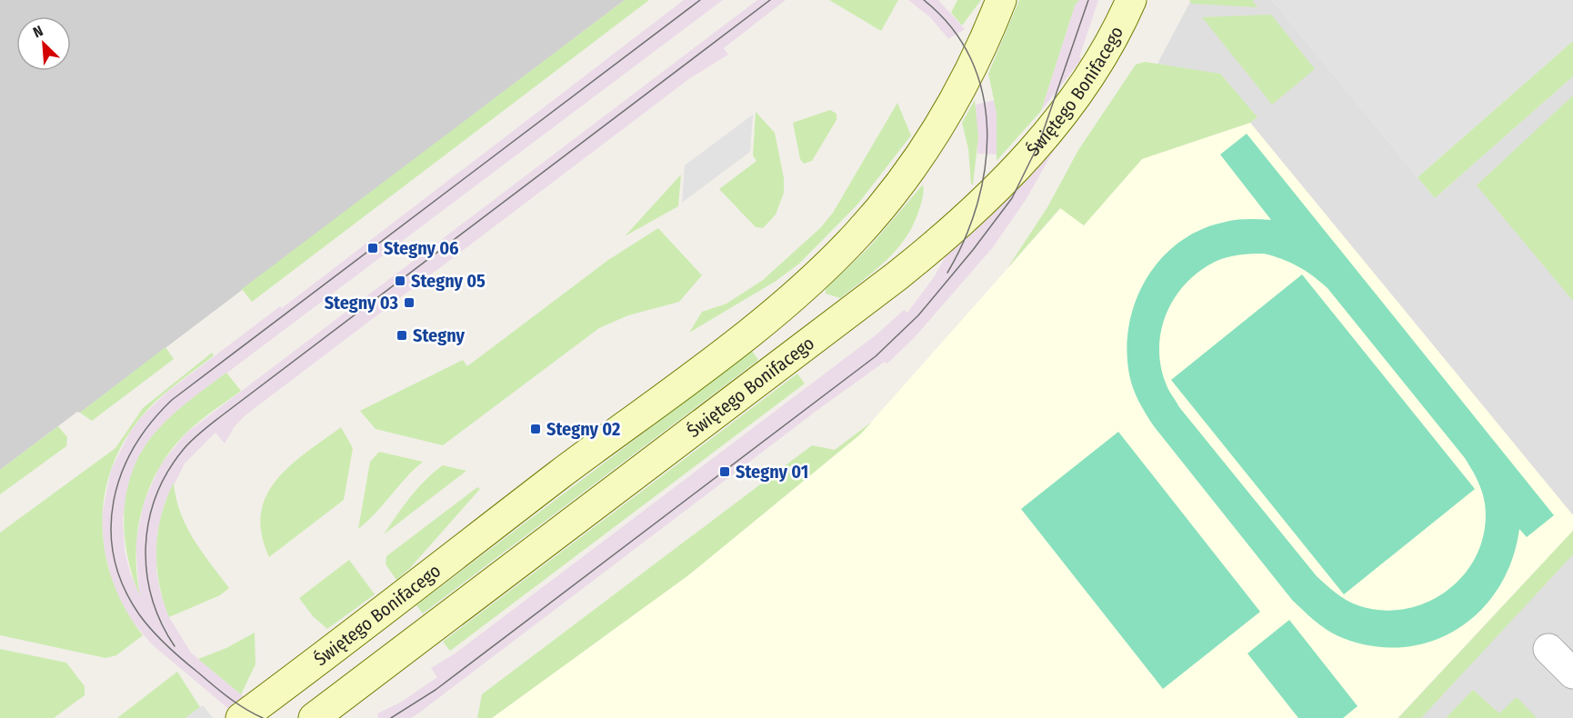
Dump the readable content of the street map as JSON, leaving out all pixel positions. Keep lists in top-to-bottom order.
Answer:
{
  "streets": {
    "street": ["Świętego Bonifacego"]
  },
  "places": {
    "transit": [
      "Stegny 06",
      "Stegny 05",
      "Stegny 03",
      "Stegny",
      "Stegny 02",
      "Stegny 01"
    ]
  },
  "north": "top left"
}
